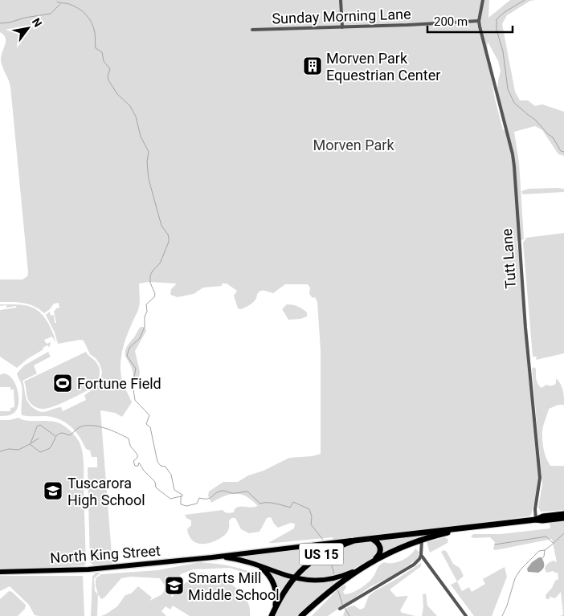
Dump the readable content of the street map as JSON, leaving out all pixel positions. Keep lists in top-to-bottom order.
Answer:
{
  "streets": {
    "highway": ["US 15"],
    "main road": ["North King Street"],
    "street": ["Sunday Morning Lane", "Tutt Lane"]
  },
  "crossings": [
    ["Sunday Morning Lane", "Tutt Lane"],
    ["Tutt Lane", "US 15"],
    ["North King Street", "US 15"]
  ],
  "parks": ["Morven Park"],
  "places": {
    "building": ["Morven Park Equestrian Center"],
    "sports": ["Fortune Field"],
    "school or university": ["Tuscarora High School", "Smarts Mill Middle School"]
  },
  "scale_bar": "200 m",
  "north": "top right"
}
